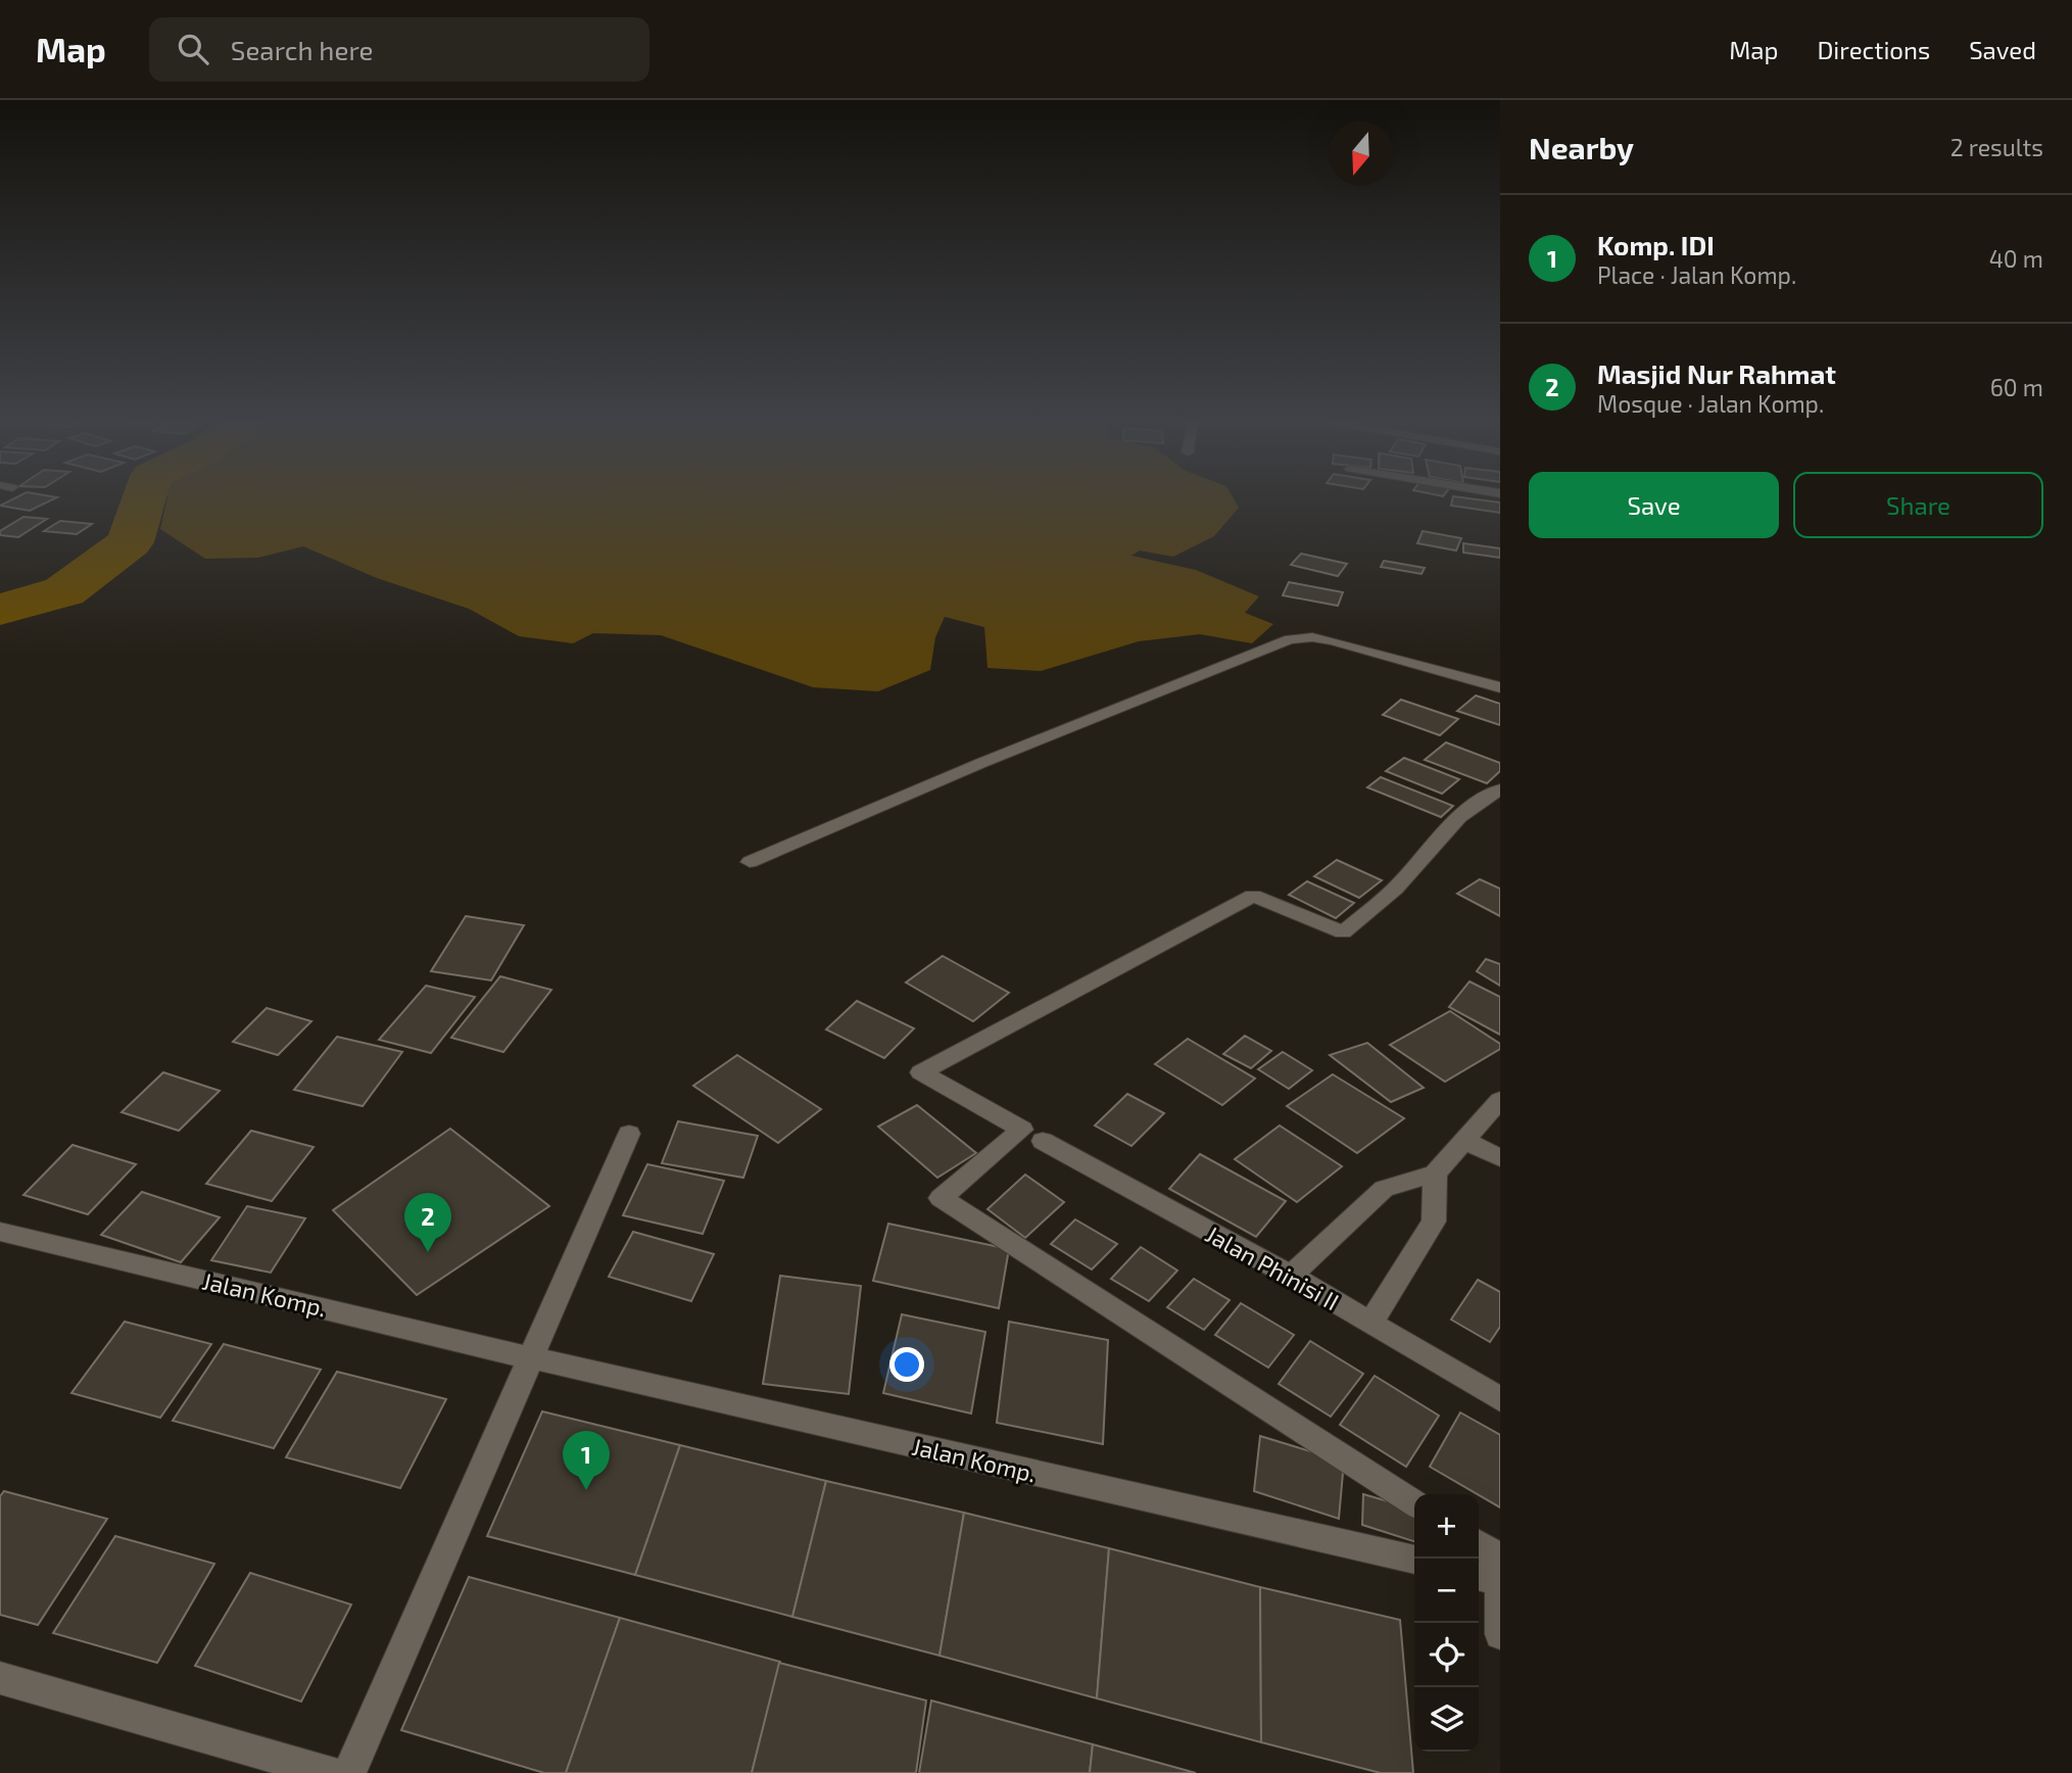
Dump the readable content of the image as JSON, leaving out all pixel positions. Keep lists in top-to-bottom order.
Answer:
{
  "streets": {
    "street": ["Jalan Phinisi II", "Jalan Komp."]
  },
  "north": "bottom",
  "page": {
    "header": "Map",
    "search": "Search here",
    "nav": ["Map", "Directions", "Saved"],
    "heading": ["Nearby", "2 results"],
    "list": [
      {
        "mark": "1",
        "name": "Komp. IDI",
        "note": "Place · Jalan Komp.",
        "value": "40 m"
      },
      {
        "mark": "2",
        "name": "Masjid Nur Rahmat",
        "note": "Mosque · Jalan Komp.",
        "value": "60 m"
      }
    ],
    "buttons": ["Save", "Share"],
    "pins": ["2", "1"],
    "map_buttons": ["+", "−"]
  }
}
